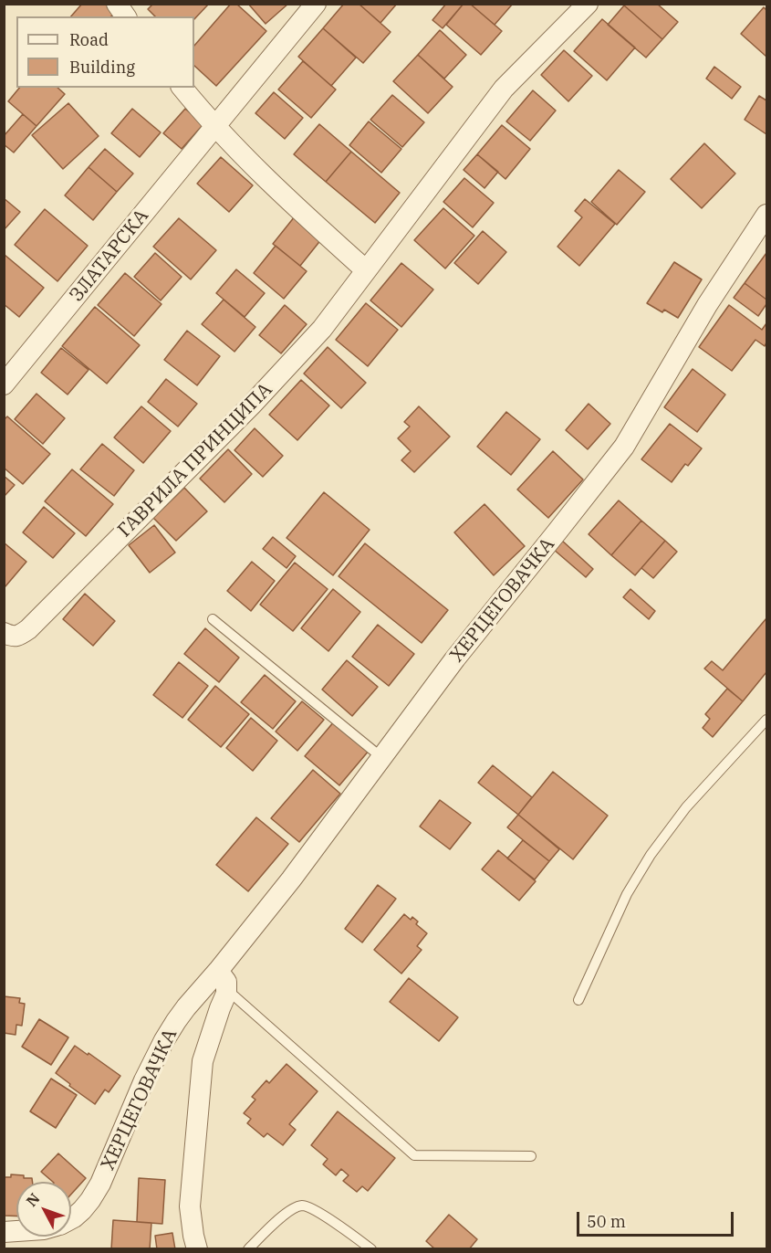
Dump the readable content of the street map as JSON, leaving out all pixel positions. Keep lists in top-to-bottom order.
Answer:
{
  "streets": {
    "street": ["ЗЛАТАРСКА", "ГАВРИЛА ПРИНЦИПА", "ХЕРЦЕГОВАЧКА"]
  },
  "legend": ["Road", "Building"],
  "scale_bar": "50 m",
  "north": "top left"
}
